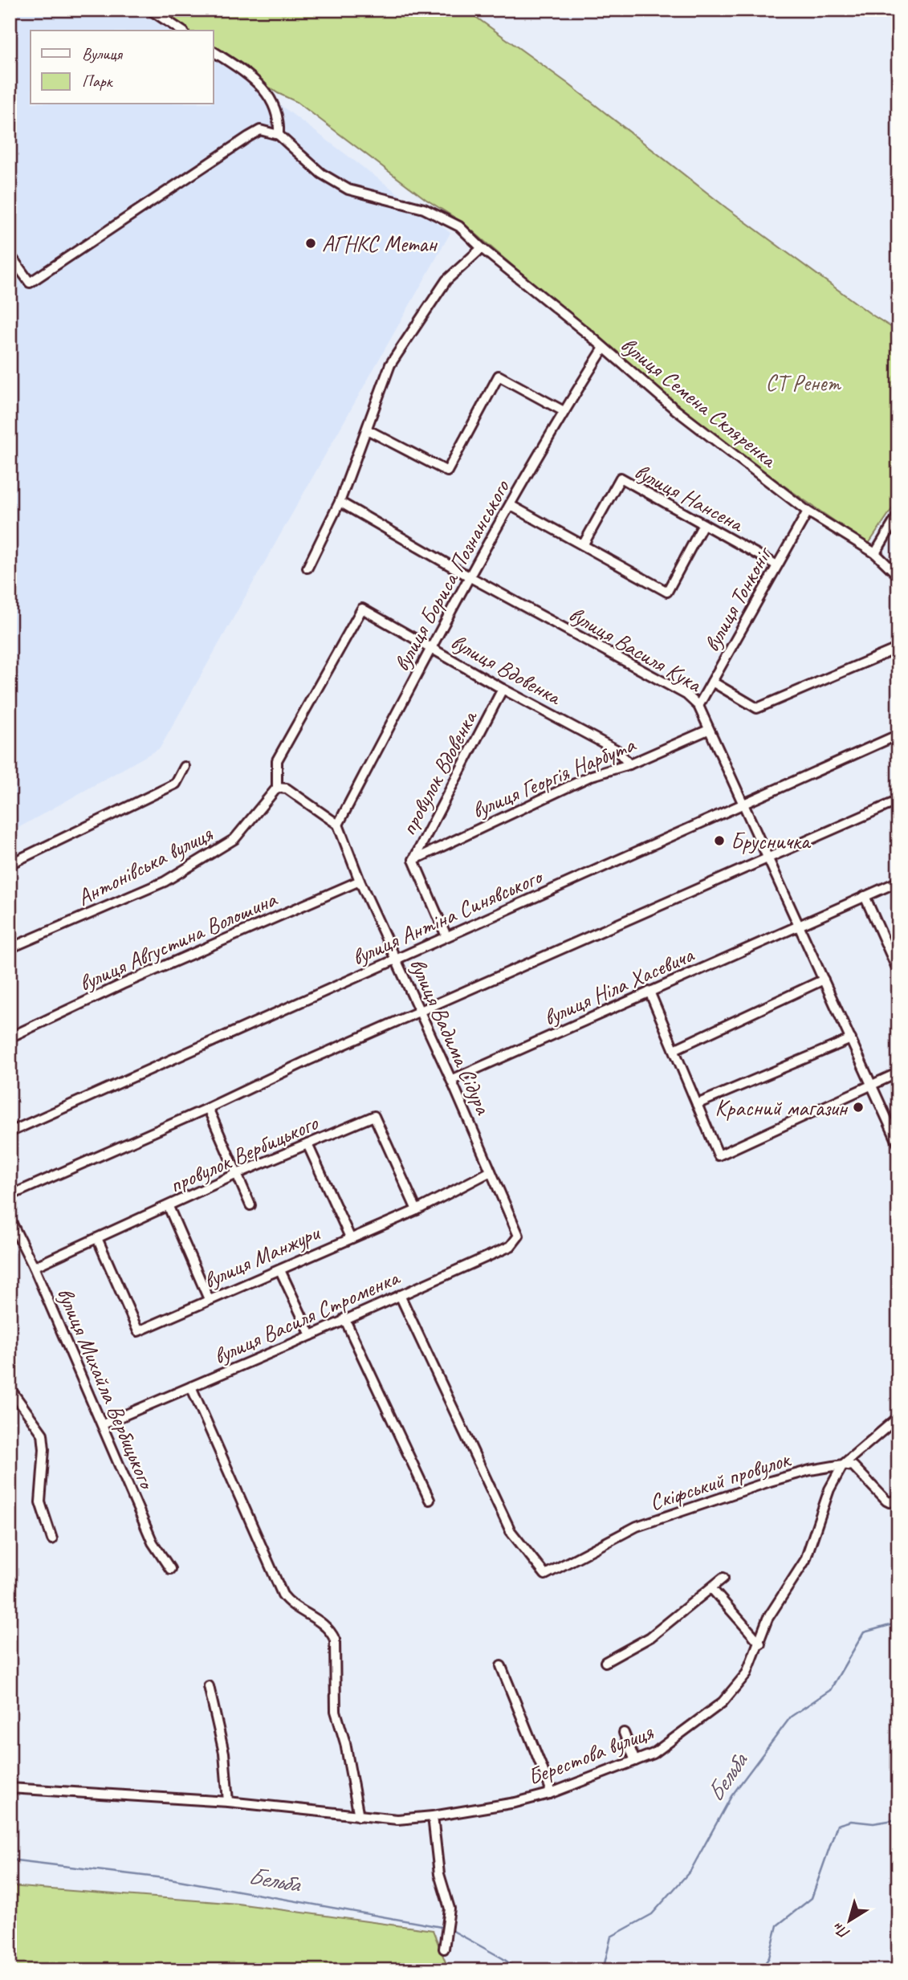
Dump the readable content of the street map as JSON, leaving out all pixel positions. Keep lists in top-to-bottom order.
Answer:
{
  "streets": {
    "street": [
      "вулиця Семена Скляренка",
      "вулиця Нансена",
      "вулиця Бориса Познанського",
      "вулиця Тонконіг",
      "вулиця Василя Кука",
      "вулиця Вдовенка",
      "провулок Вдовенка",
      "вулиця Георгія Нарбута",
      "Антонівська вулиця",
      "вулиця Антіна Синявського",
      "вулиця Августина Волошина",
      "вулиця Ніла Хасевича",
      "вулиця Вадима Сідура",
      "провулок Вербицького",
      "вулиця Манжури",
      "вулиця Василя Строменка",
      "вулиця Михайла Вербицького",
      "Скіфський провулок",
      "Берестова вулиця"
    ]
  },
  "crossings": [
    ["вулиця Семена Скляренка", "вулиця Бориса Познанського"],
    ["вулиця Семена Скляренка", "вулиця Тонконіг"],
    ["вулиця Нансена", "вулиця Тонконіг"],
    ["вулиця Бориса Познанського", "вулиця Василя Кука"],
    ["вулиця Бориса Познанського", "вулиця Вдовенка"],
    ["вулиця Бориса Познанського", "вулиця Вадима Сідура"],
    ["вулиця Тонконіг", "вулиця Василя Кука"],
    ["вулиця Василя Кука", "вулиця Георгія Нарбута"],
    ["вулиця Василя Кука", "вулиця Антіна Синявського"],
    ["вулиця Василя Кука", "вулиця Ніла Хасевича"],
    ["вулиця Вдовенка", "провулок Вдовенка"],
    ["вулиця Вдовенка", "вулиця Георгія Нарбута"],
    ["вулиця Вдовенка", "Антонівська вулиця"],
    ["провулок Вдовенка", "вулиця Георгія Нарбута"],
    ["провулок Вдовенка", "вулиця Антіна Синявського"],
    ["вулиця Антіна Синявського", "вулиця Вадима Сідура"],
    ["вулиця Августина Волошина", "вулиця Вадима Сідура"],
    ["вулиця Ніла Хасевича", "вулиця Вадима Сідура"],
    ["вулиця Вадима Сідура", "вулиця Манжури"],
    ["вулиця Вадима Сідура", "вулиця Василя Строменка"],
    ["провулок Вербицького", "вулиця Манжури"],
    ["провулок Вербицького", "вулиця Михайла Вербицького"],
    ["вулиця Василя Строменка", "вулиця Михайла Вербицького"],
    ["вулиця Василя Строменка", "Скіфський провулок"],
    ["Скіфський провулок", "Берестова вулиця"]
  ],
  "water": ["Бельба"],
  "parks": ["СТ Ренет"],
  "places": ["АГНКС Метан", "Брусничка", "Красний магазин"],
  "legend": ["Вулиця", "Парк"],
  "north": "bottom left"
}
